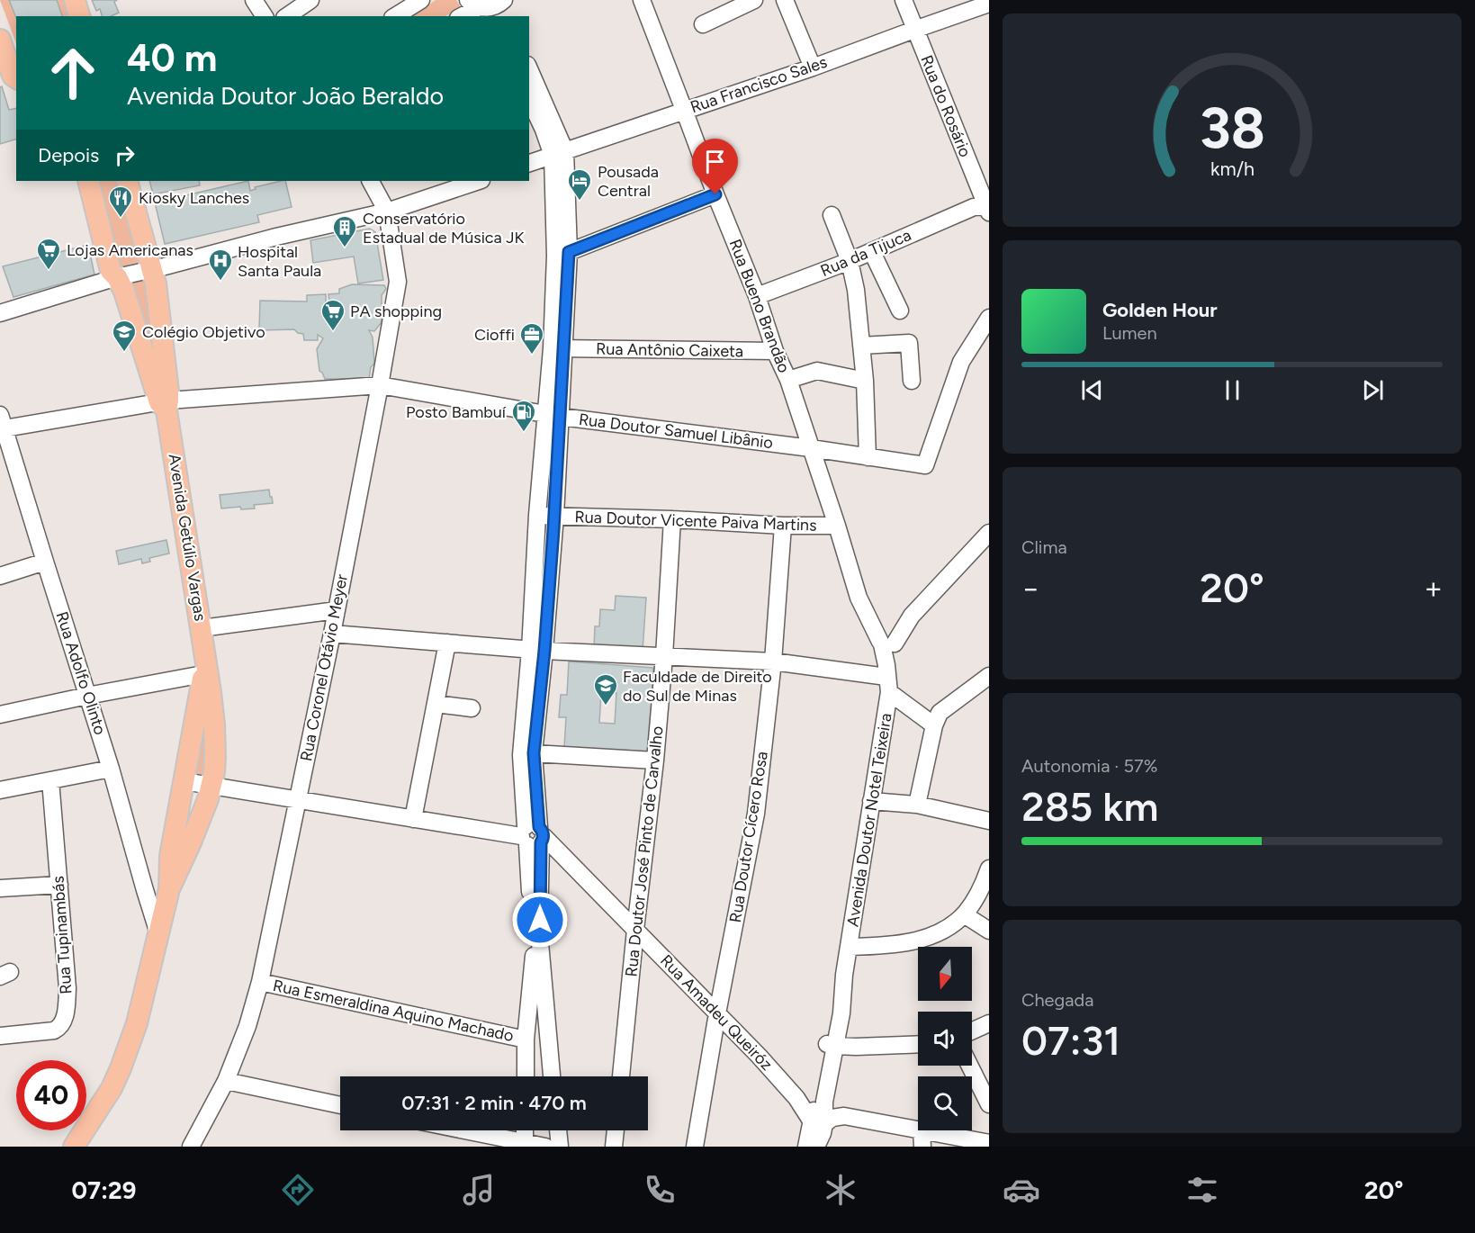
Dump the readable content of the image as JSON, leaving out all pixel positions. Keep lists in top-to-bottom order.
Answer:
{
  "streets": {
    "main road": ["Avenida Getúlio Vargas"],
    "street": [
      "Rua Francisco Sales",
      "Rua do Rosário",
      "Rua da Tijuca",
      "Rua Bueno Brandão",
      "Rua Antônio Caixeta",
      "Rua Doutor Samuel Libânio",
      "Rua Doutor Vicente Paiva Martins",
      "Rua Coronel Otávio Meyer",
      "Rua Adolfo Olinto",
      "Avenida Doutor Notel Teixeira",
      "Rua Doutor Cícero Rosa",
      "Rua Doutor José Pinto de Carvalho",
      "Rua Tupinambás",
      "Rua Esmeraldina Aquino Machado",
      "Rua Amadeu Queiróz"
    ]
  },
  "crossings": [
    ["Rua Francisco Sales", "Rua do Rosário"],
    ["Rua Francisco Sales", "Rua Bueno Brandão"],
    ["Rua do Rosário", "Rua da Tijuca"],
    ["Rua da Tijuca", "Rua Bueno Brandão"],
    ["Rua Bueno Brandão", "Rua Antônio Caixeta"],
    ["Rua Bueno Brandão", "Rua Doutor Samuel Libânio"],
    ["Rua Bueno Brandão", "Rua Doutor Vicente Paiva Martins"],
    ["Rua Bueno Brandão", "Avenida Doutor Notel Teixeira"],
    ["Rua Doutor Samuel Libânio", "Avenida Getúlio Vargas"],
    ["Rua Doutor Samuel Libânio", "Rua Coronel Otávio Meyer"],
    ["Rua Doutor Samuel Libânio", "Rua Adolfo Olinto"],
    ["Rua Doutor Vicente Paiva Martins", "Rua Doutor Cícero Rosa"],
    ["Rua Doutor Vicente Paiva Martins", "Rua Doutor José Pinto de Carvalho"],
    ["Rua Coronel Otávio Meyer", "Rua Esmeraldina Aquino Machado"],
    ["Avenida Doutor Notel Teixeira", "Rua Amadeu Queiróz"],
    ["Rua Doutor Cícero Rosa", "Rua Amadeu Queiróz"],
    ["Rua Doutor José Pinto de Carvalho", "Rua Amadeu Queiróz"]
  ],
  "places": {
    "hotel": ["Pousada Central"],
    "restaurant": ["Kiosky Lanches"],
    "building": ["Conservatório Estadual de Música JK"],
    "supermarket": ["Lojas Americanas", "PA shopping"],
    "hospital": ["Hospital Santa Paula"],
    "school or university": ["Colégio Objetivo", "Faculdade de Direito do Sul de Minas"],
    "office": ["Cioffi"],
    "fuel station": ["Posto Bambuí"]
  },
  "north": "bottom",
  "page": {
    "turn": ["40 m", "Avenida Doutor João Beraldo"],
    "then": "Depois",
    "song": ["Golden Hour", "Lumen"],
    "tile": [
      "Clima",
      ["Autonomia · 57%", "285 km"],
      ["Chegada", "07:31"]
    ],
    "heat": ["−", "20°", "+"],
    "limit": "40",
    "trip": "07:31 · 2 min · 470 m",
    "tabs": ["07:29", "20°"],
    "gauge": ["38", "km/h"]
  }
}
